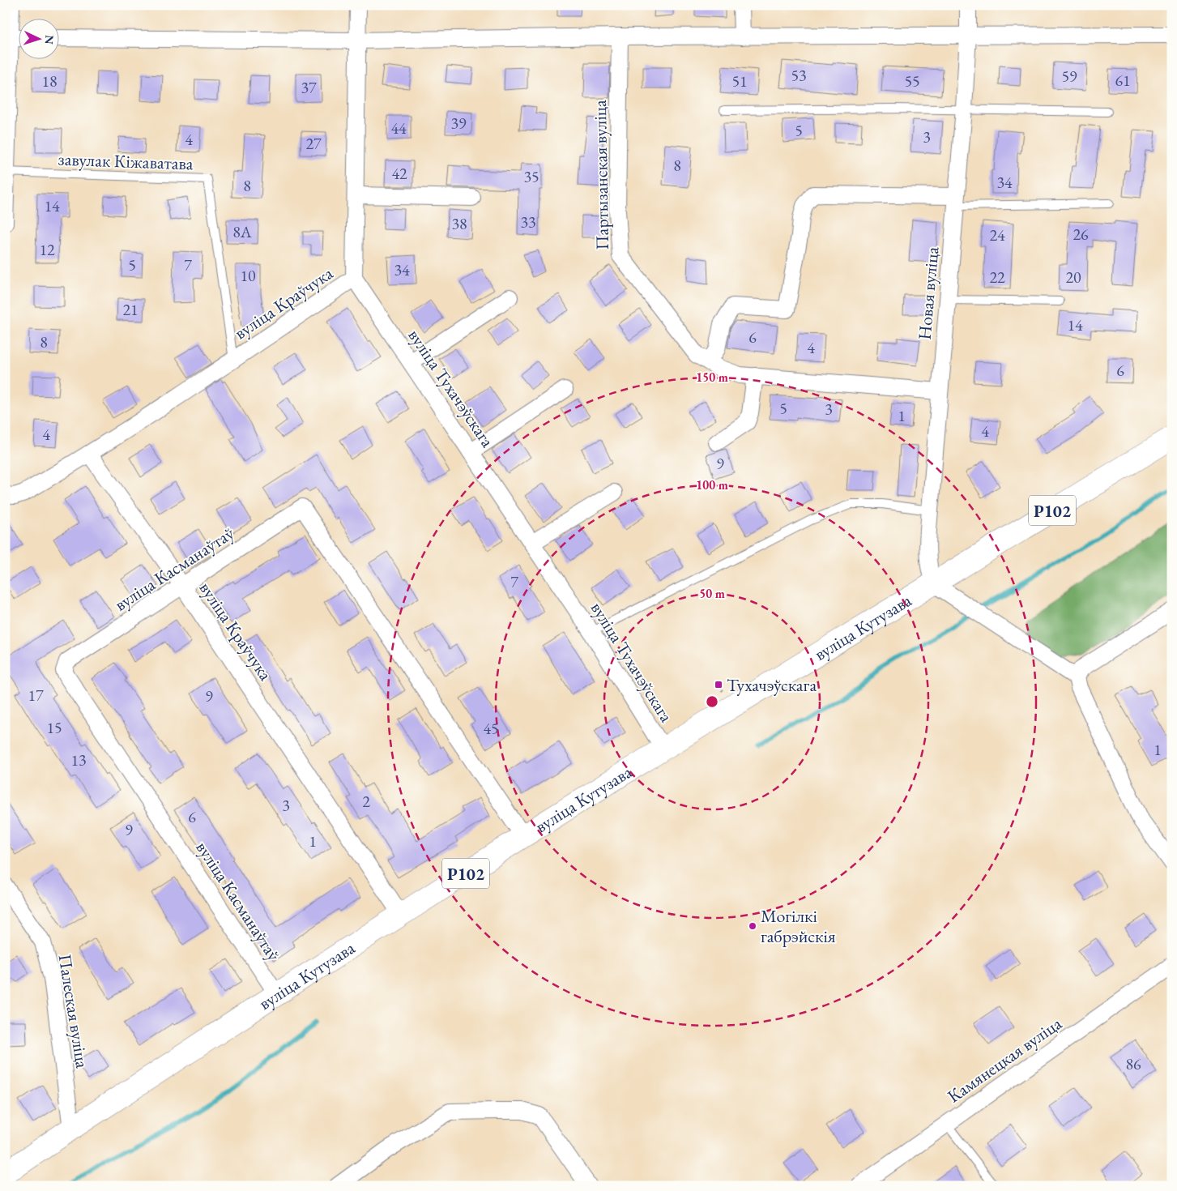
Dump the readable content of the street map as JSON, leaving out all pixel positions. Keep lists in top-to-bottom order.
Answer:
{
  "streets": {
    "main road": ["Р102", "вуліца Кутузава"],
    "street": [
      "Партызанская вуліца",
      "Новая вуліца",
      "вуліца Краўчука",
      "вуліца Тухачэўскага",
      "вуліца Касманаўтаў",
      "Палеская вуліца",
      "Камянецкая вуліца"
    ],
    "lane": ["завулак Кіжаватава"]
  },
  "crossings": [
    ["завулак Кіжаватава", "вуліца Краўчука"],
    ["Партызанская вуліца", "Новая вуліца"],
    ["Новая вуліца", "вуліца Кутузава"],
    ["вуліца Краўчука", "вуліца Тухачэўскага"],
    ["вуліца Краўчука", "вуліца Касманаўтаў"],
    ["вуліца Краўчука", "вуліца Кутузава"],
    ["вуліца Тухачэўскага", "вуліца Кутузава"],
    ["вуліца Касманаўтаў", "вуліца Кутузава"],
    ["вуліца Кутузава", "Палеская вуліца"]
  ],
  "places": {
    "transit": ["Тухачэўскага"],
    "other": ["Могілкі габрэйскія"]
  },
  "house_numbers": [
    "53",
    "59",
    "61",
    "18",
    "51",
    "55",
    "37",
    "39",
    "44",
    "5",
    "3",
    "4",
    "27",
    "8",
    "42",
    "35",
    "34",
    "8",
    "14",
    "33",
    "38",
    "8А",
    "26",
    "24",
    "12",
    "5",
    "7",
    "34",
    "10",
    "22",
    "20",
    "21",
    "14",
    "6",
    "8",
    "4",
    "6",
    "5",
    "3",
    "1",
    "4",
    "4",
    "9",
    "7",
    "17",
    "9",
    "15",
    "45",
    "1",
    "13",
    "2",
    "3",
    "6",
    "9",
    "1",
    "86"
  ],
  "north": "right",
  "rings": ["150 m", "100 m", "50 m"]
}
